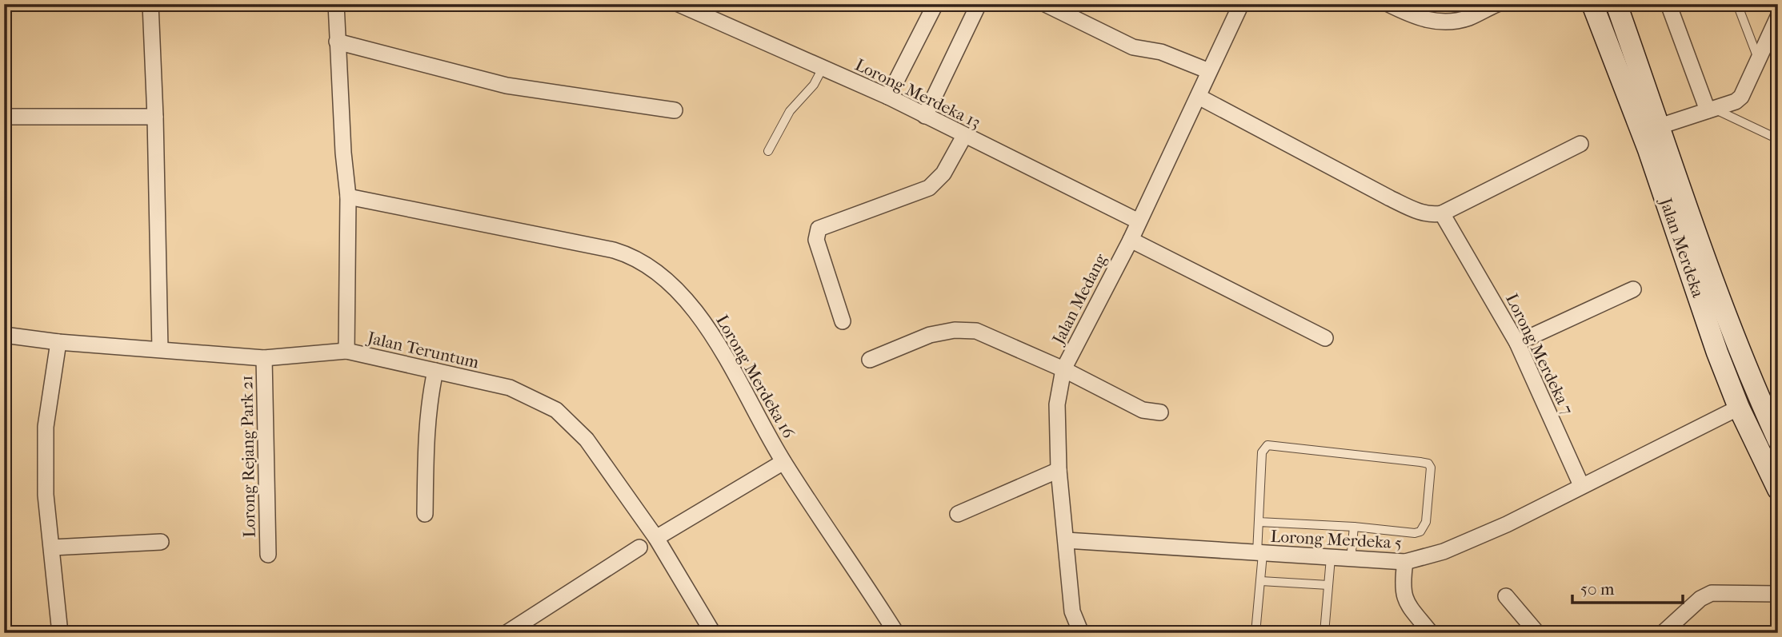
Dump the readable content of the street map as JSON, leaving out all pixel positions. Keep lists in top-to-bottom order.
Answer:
{
  "streets": {
    "main road": ["Jalan Merdeka"],
    "street": [
      "Lorong Merdeka 13",
      "Jalan Medang",
      "Jalan Teruntum",
      "Lorong Merdeka 7",
      "Lorong Merdeka 16",
      "Lorong Rejang Park 21",
      "Lorong Merdeka 5"
    ]
  },
  "crossings": [
    ["Lorong Merdeka 13", "Jalan Medang"],
    ["Jalan Merdeka", "Lorong Merdeka 5"],
    ["Jalan Medang", "Lorong Merdeka 5"],
    ["Jalan Teruntum", "Lorong Rejang Park 21"],
    ["Lorong Merdeka 7", "Lorong Merdeka 5"]
  ],
  "scale_bar": "50 m"
}
